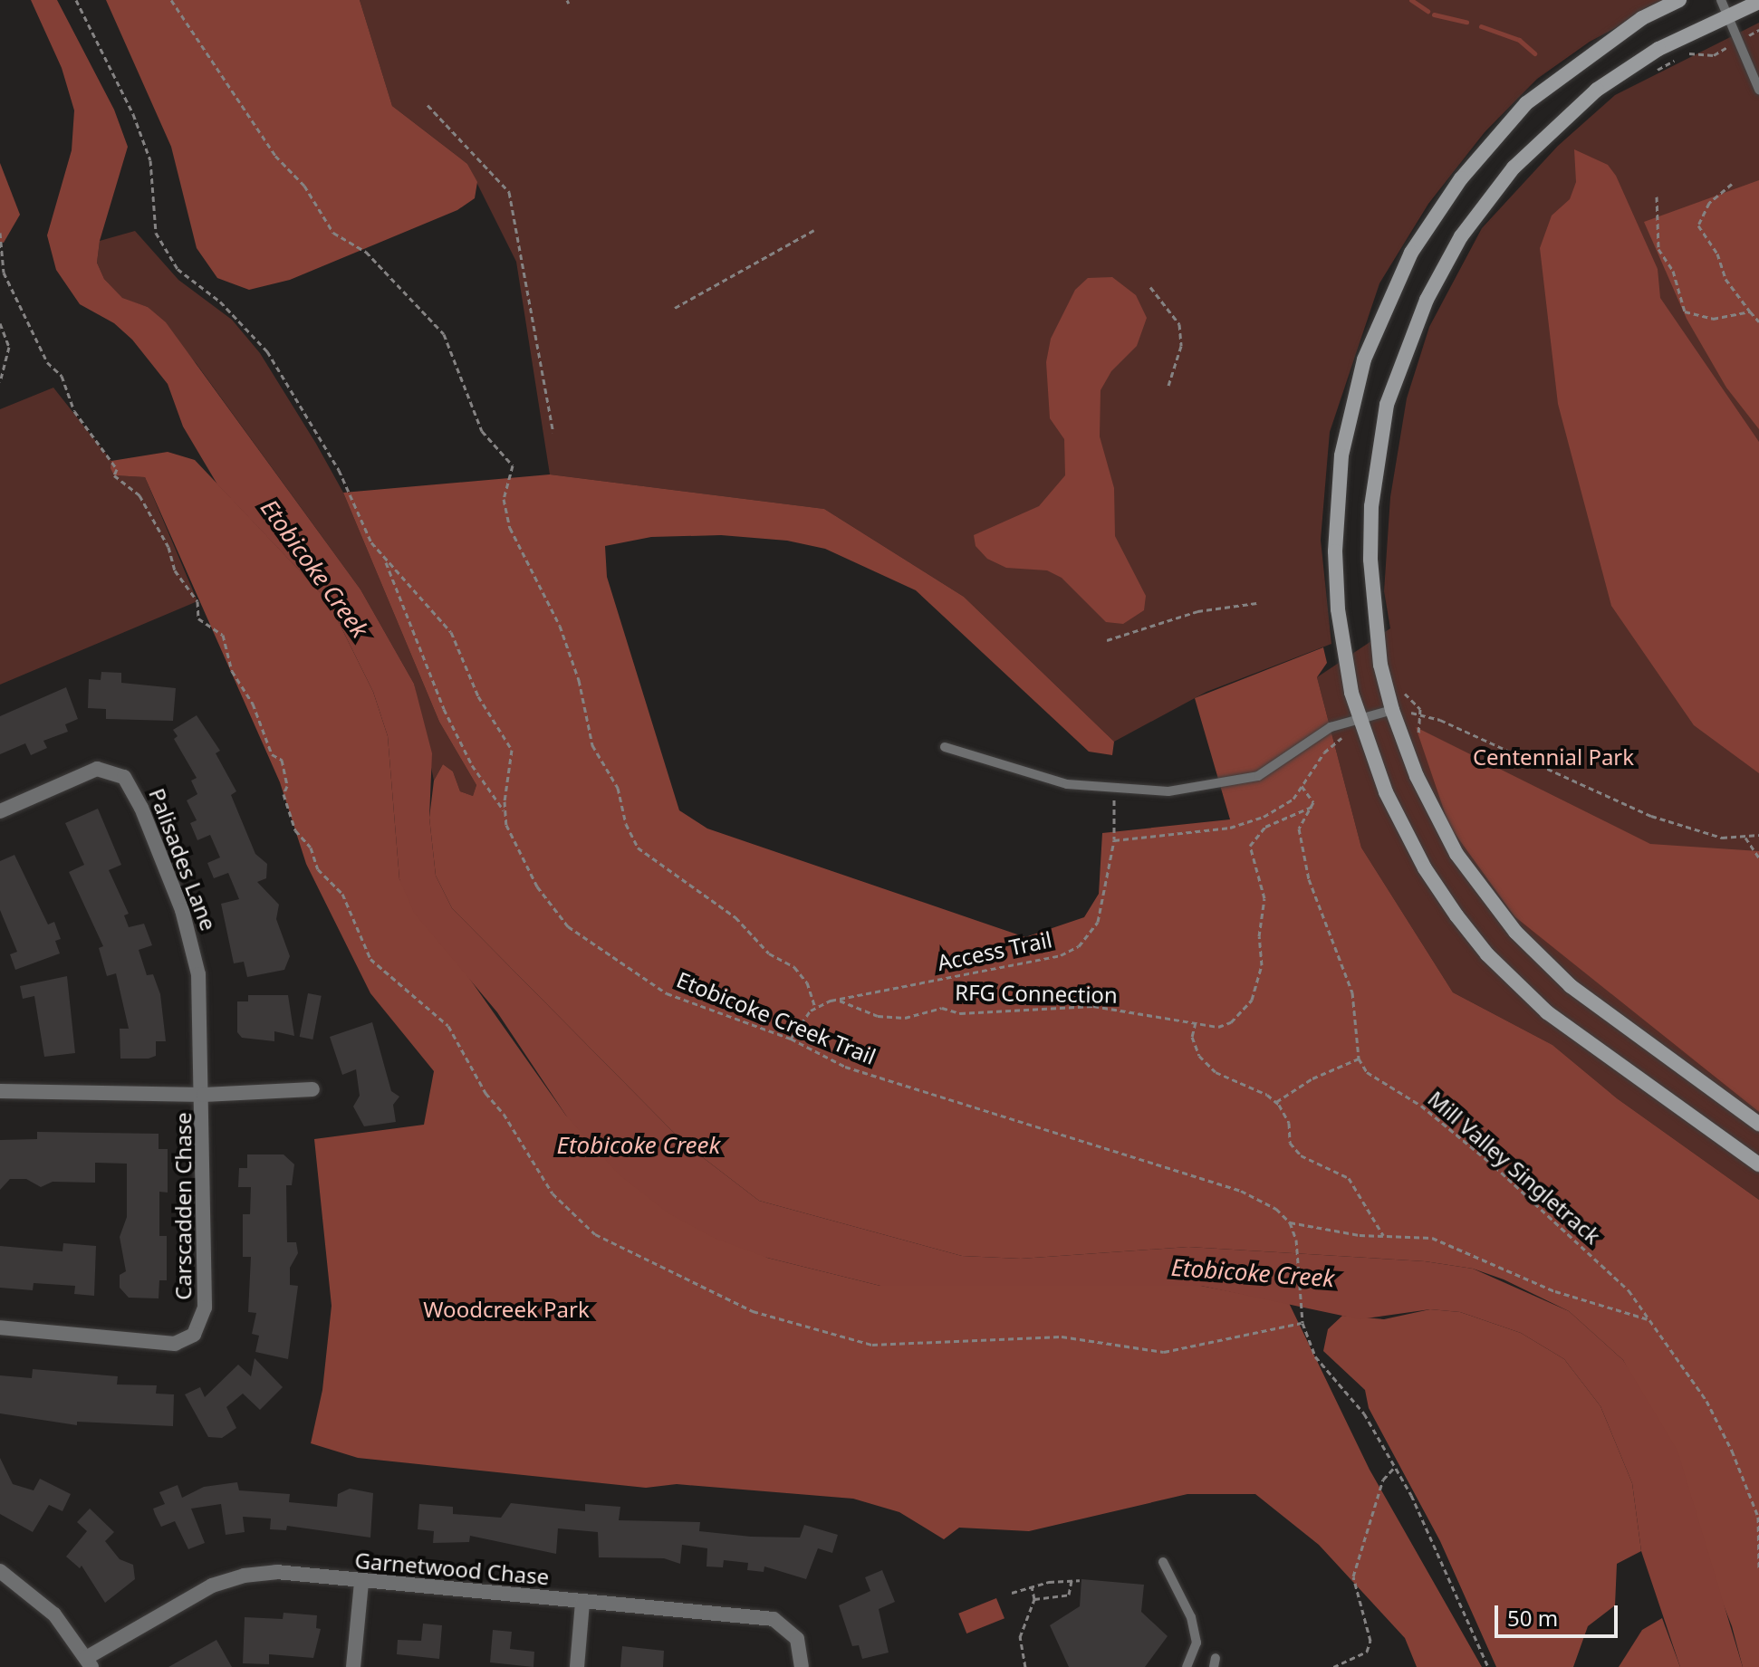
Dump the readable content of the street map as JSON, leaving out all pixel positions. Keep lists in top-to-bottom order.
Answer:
{
  "streets": {
    "street": ["Palisades Lane", "Carscadden Chase", "Garnetwood Chase"],
    "path": [
      "Access Trail",
      "RFG Connection",
      "Etobicoke Creek Trail",
      "Mill Valley Singletrack"
    ]
  },
  "crossings": [
    ["Palisades Lane", "Carscadden Chase"],
    ["Access Trail", "RFG Connection"]
  ],
  "water": ["Etobicoke Creek"],
  "parks": ["Centennial Park", "Woodcreek Park"],
  "scale_bar": "50 m"
}
